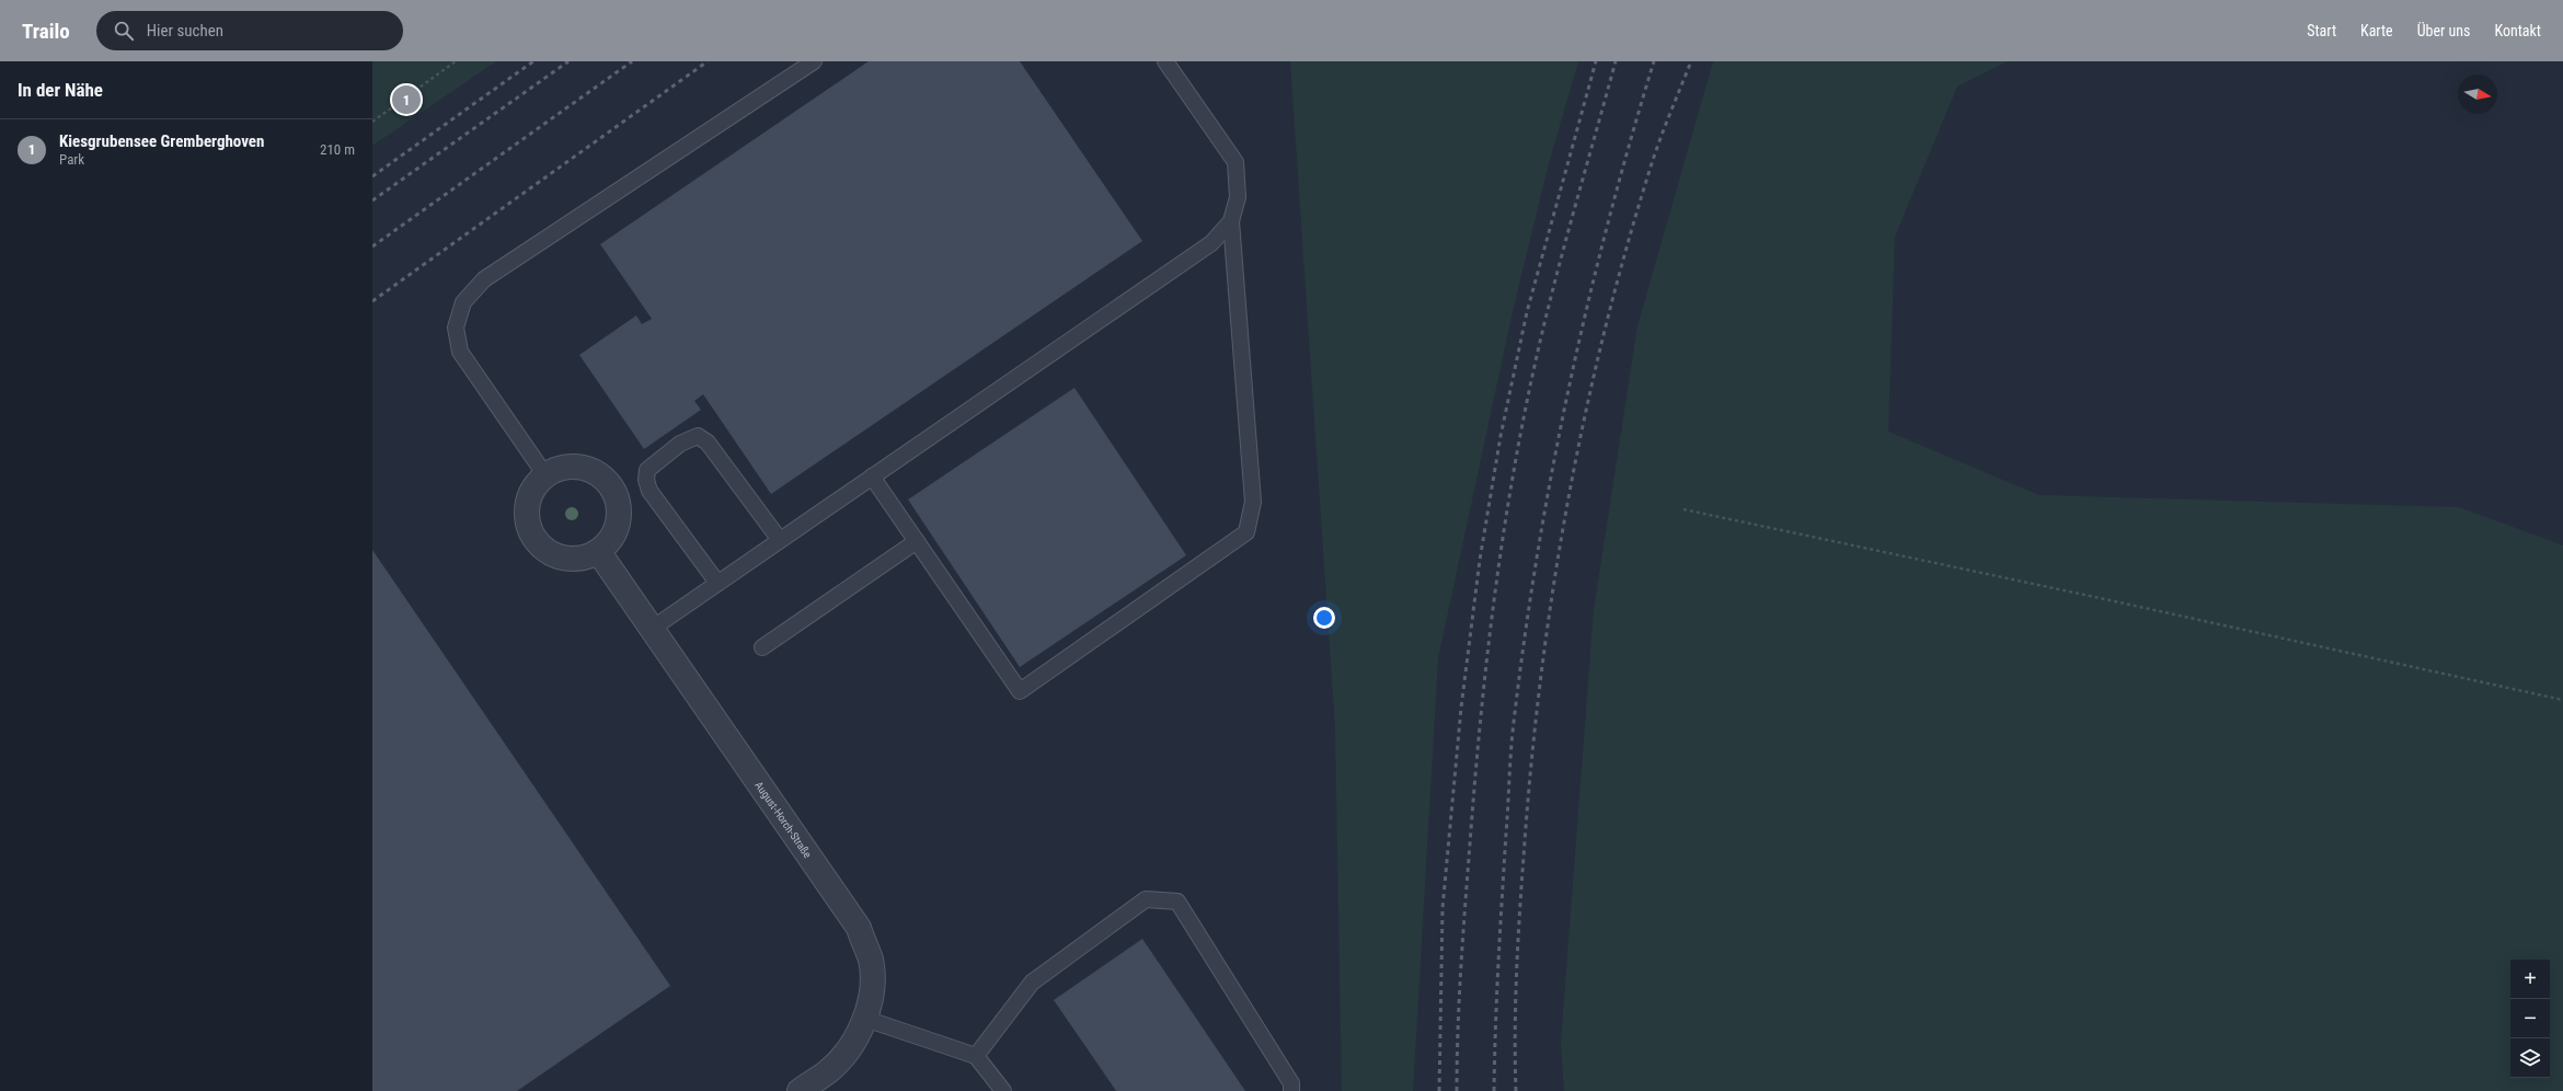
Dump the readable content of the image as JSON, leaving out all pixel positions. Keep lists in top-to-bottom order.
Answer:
{
  "streets": {
    "street": ["August-Horch-Straße"]
  },
  "north": "right",
  "page": {
    "header": "Trailo",
    "search": "Hier suchen",
    "nav": [
      "Start",
      "Karte",
      "Über uns",
      "Kontakt"
    ],
    "heading": "In der Nähe",
    "pins": "1",
    "list": [
      {
        "mark": "1",
        "name": "Kiesgrubensee Gremberghoven",
        "note": "Park",
        "value": "210 m"
      }
    ],
    "map_buttons": ["+", "−"]
  }
}
